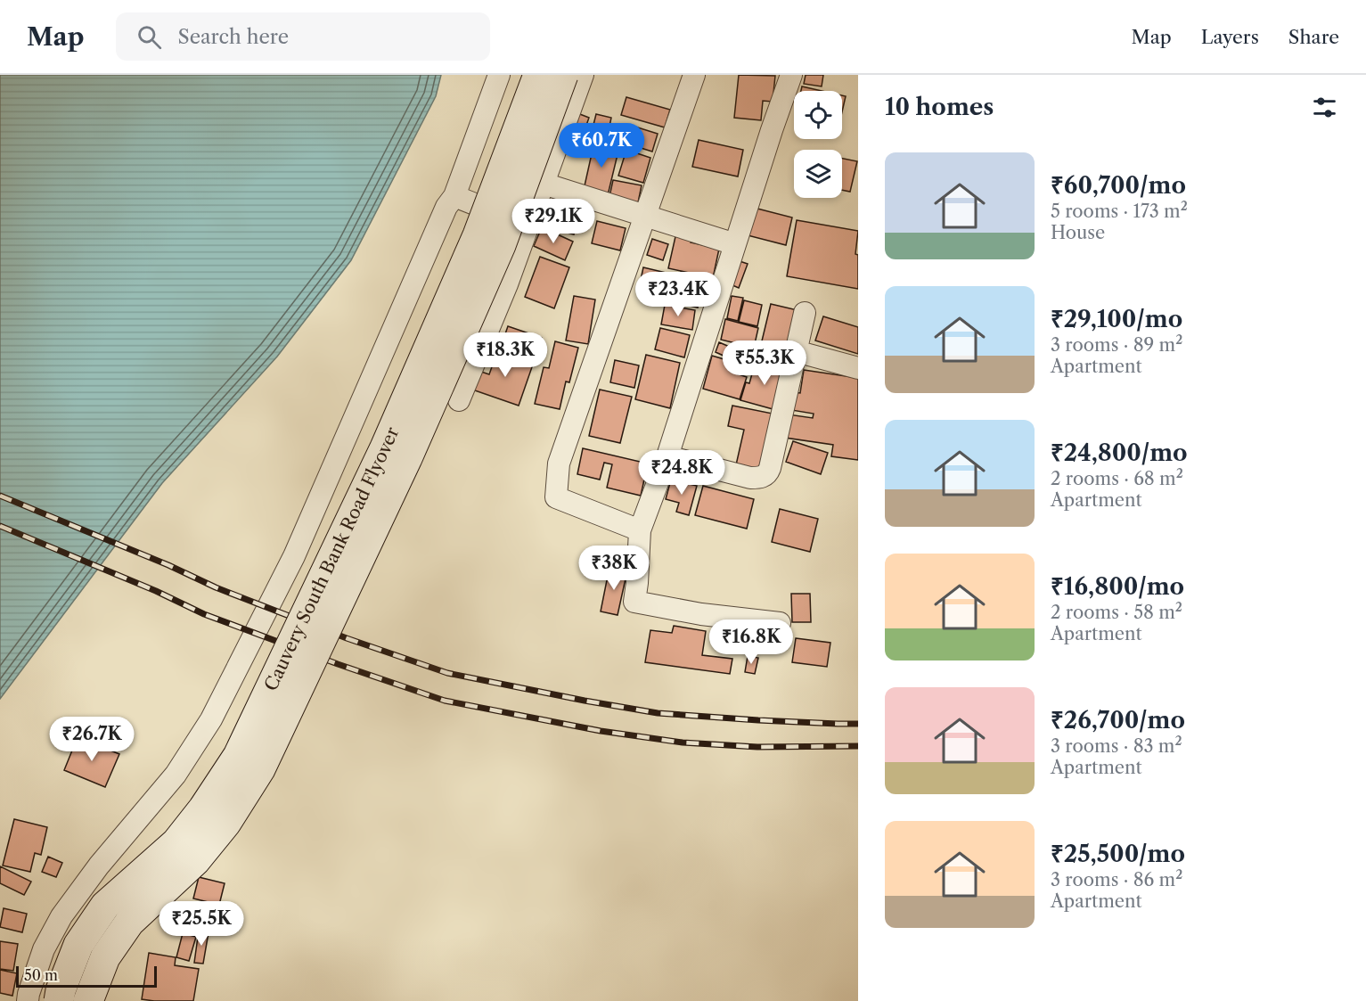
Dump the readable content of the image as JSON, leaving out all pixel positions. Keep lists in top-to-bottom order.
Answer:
{
  "streets": {
    "main road": ["Cauvery South Bank Road Flyover"]
  },
  "scale_bar": "50 m",
  "page": {
    "header": "Map",
    "search": "Search here",
    "nav": ["Map", "Layers", "Share"],
    "heading": "10 homes",
    "price": [
      "₹60.7K",
      "₹29.1K",
      "₹23.4K",
      "₹18.3K",
      "₹55.3K",
      "₹24.8K",
      "₹38K",
      "₹16.8K",
      "₹26.7K",
      "₹25.5K"
    ],
    "list": [
      {
        "name": "₹60,700/mo",
        "note": "5 rooms · 173 m² · House"
      },
      {
        "name": "₹29,100/mo",
        "note": "3 rooms · 89 m² · Apartment"
      },
      {
        "name": "₹24,800/mo",
        "note": "2 rooms · 68 m² · Apartment"
      },
      {
        "name": "₹16,800/mo",
        "note": "2 rooms · 58 m² · Apartment"
      },
      {
        "name": "₹26,700/mo",
        "note": "3 rooms · 83 m² · Apartment"
      },
      {
        "name": "₹25,500/mo",
        "note": "3 rooms · 86 m² · Apartment"
      }
    ],
    "scale": "50 m"
  }
}
